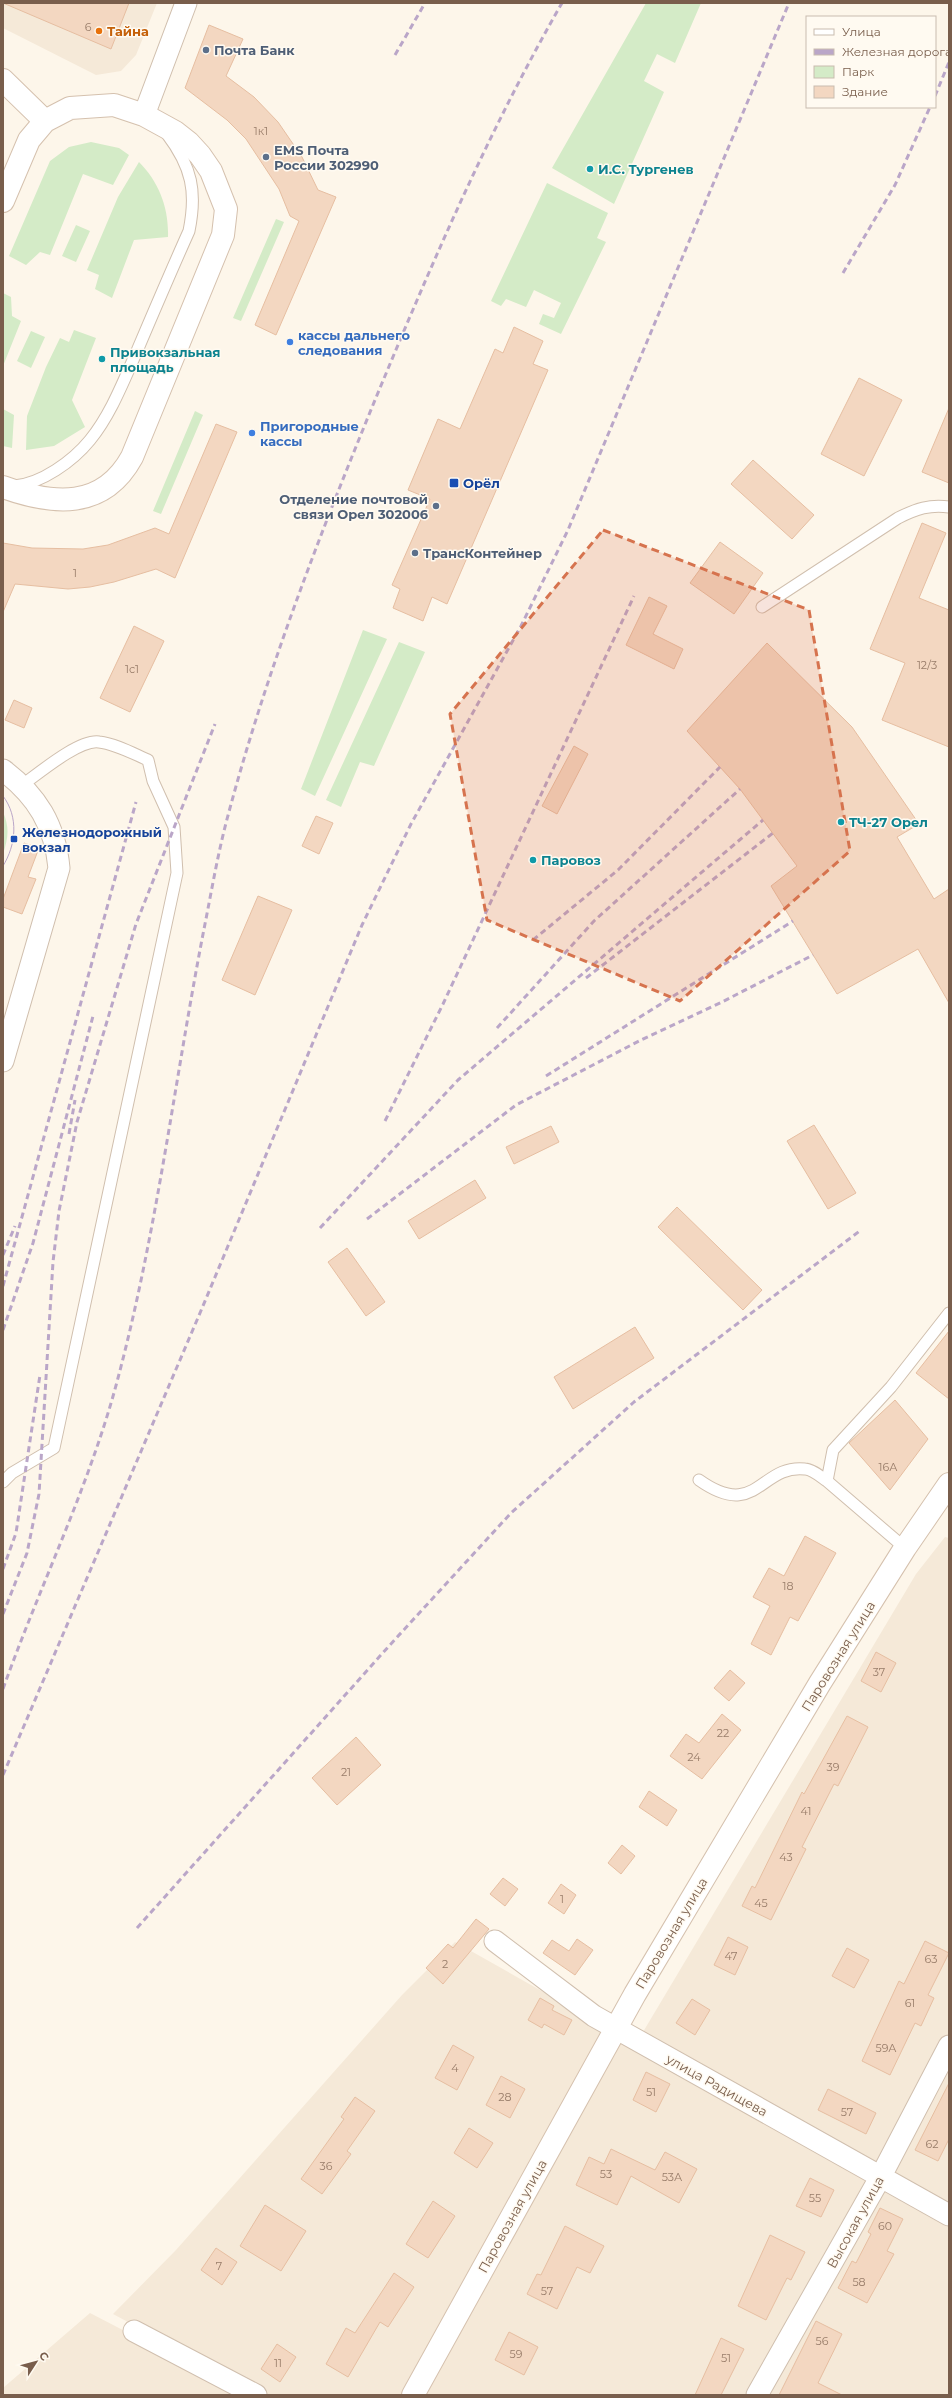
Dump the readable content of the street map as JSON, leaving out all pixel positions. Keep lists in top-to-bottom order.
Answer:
{
  "streets": {
    "main road": ["Паровозная улица"],
    "street": ["улица Радищева", "Высокая улица"]
  },
  "crossings": [
    ["Паровозная улица", "улица Радищева"],
    ["улица Радищева", "Высокая улица"]
  ],
  "places": {
    "other": [
      "Тайна",
      "Почта Банк",
      "EMS Почта России 302990",
      "И.С. Тургенев",
      "кассы дальнего следования",
      "Привокзальная площадь",
      "Пригородные кассы",
      "Отделение почтовой связи Орел 302006",
      "ТрансКонтейнер",
      "ТЧ-27 Орел",
      "Паровоз"
    ],
    "transit": ["Орёл", "Железнодорожный вокзал"]
  },
  "house_numbers": [
    "6",
    "1к1",
    "1",
    "12/3",
    "1с1",
    "16А",
    "18",
    "37",
    "22",
    "24",
    "39",
    "21",
    "41",
    "43",
    "1",
    "45",
    "47",
    "63",
    "2",
    "61",
    "59А",
    "4",
    "51",
    "28",
    "57",
    "62",
    "36",
    "53",
    "53А",
    "55",
    "60",
    "7",
    "58",
    "57",
    "56",
    "59",
    "51",
    "11"
  ],
  "legend": [
    "Улица",
    "Железная дорога",
    "Парк",
    "Здание"
  ],
  "north": "top right"
}
